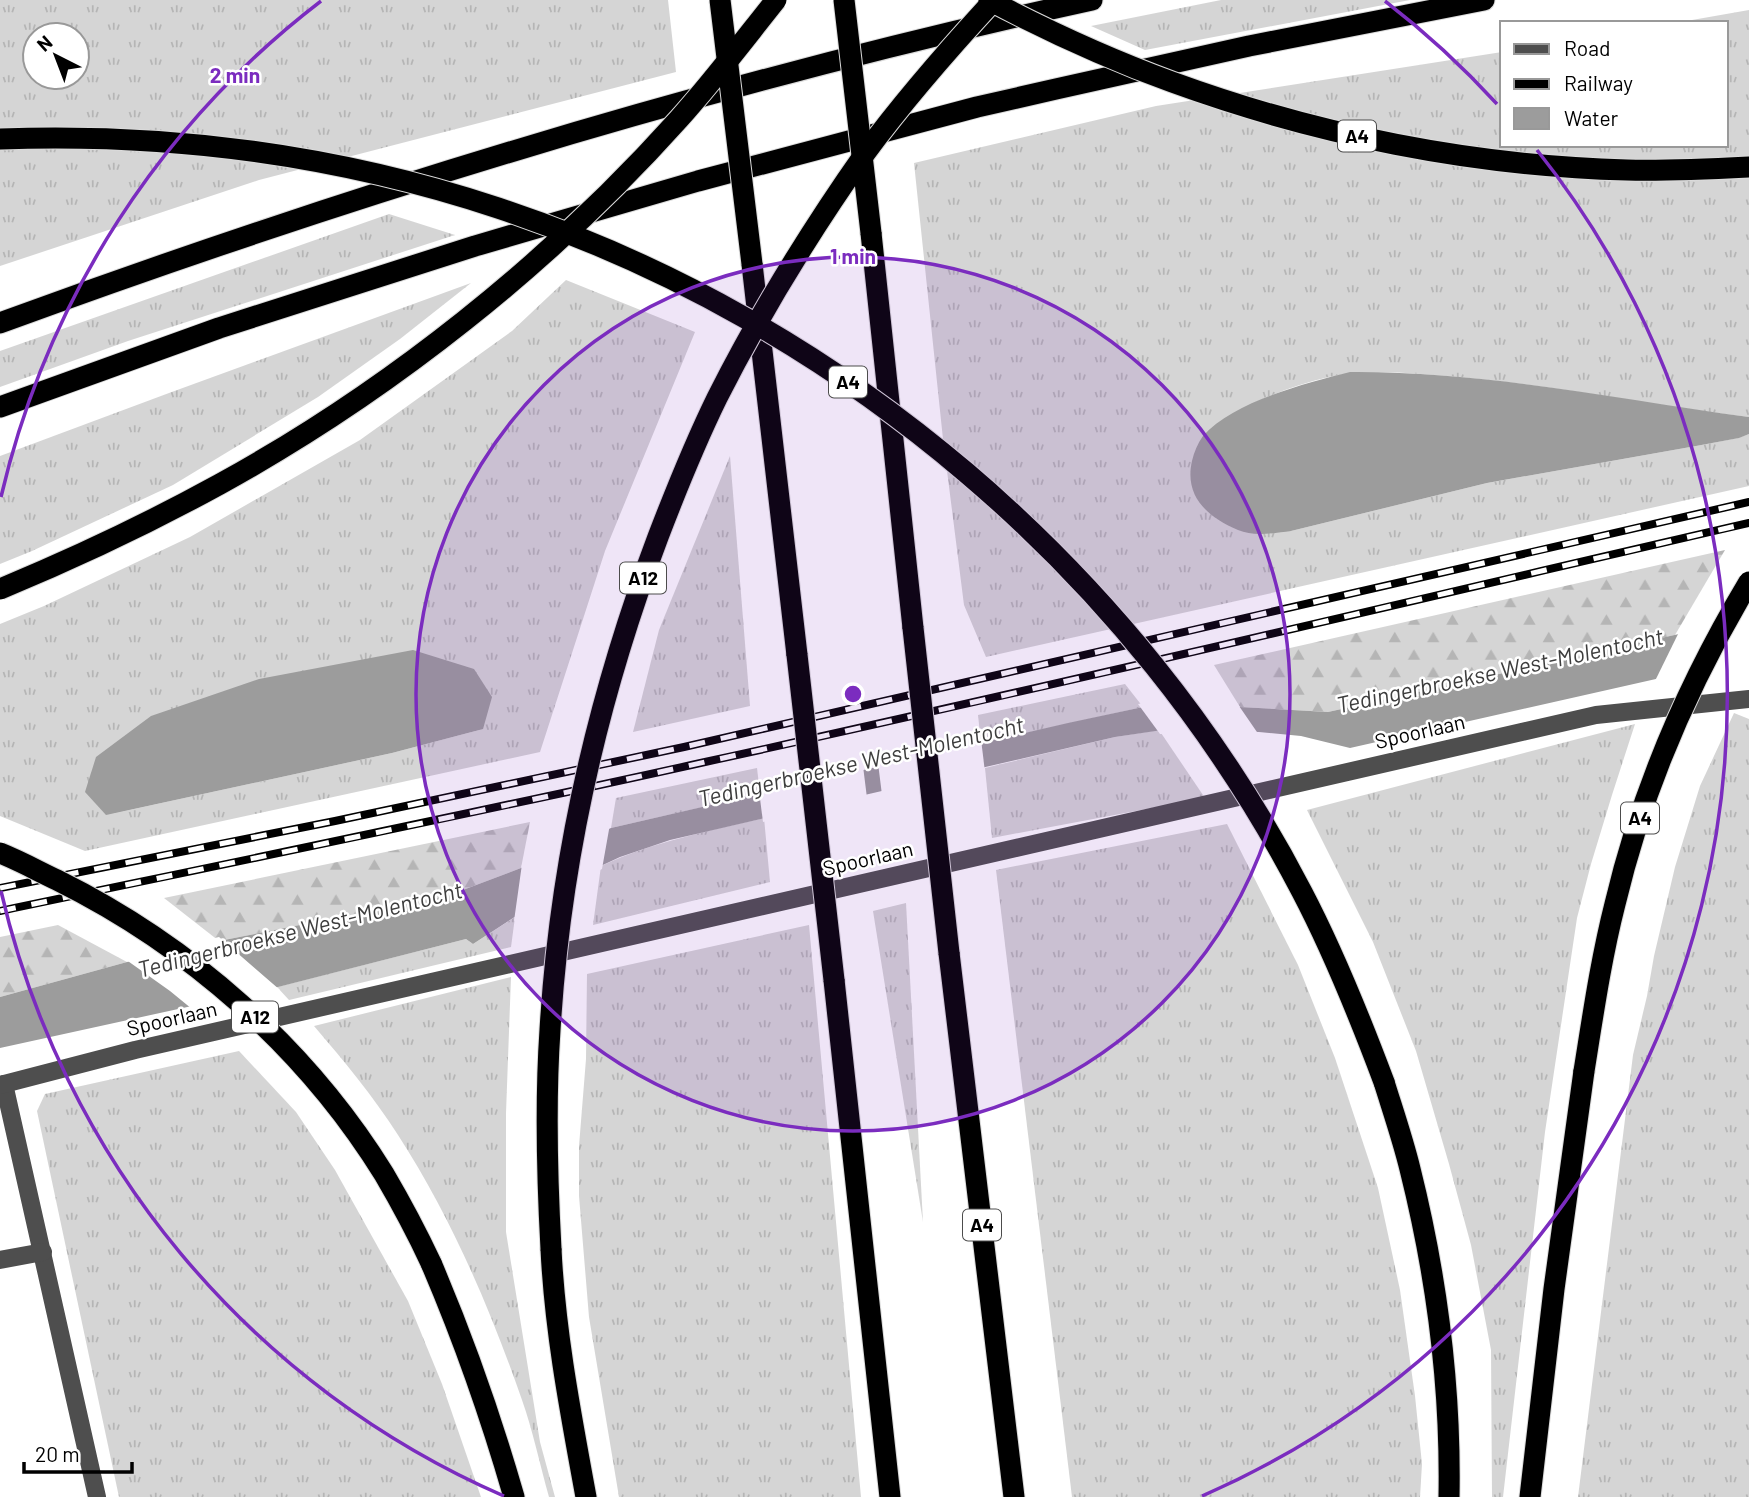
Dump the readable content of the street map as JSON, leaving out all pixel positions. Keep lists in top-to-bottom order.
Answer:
{
  "streets": {
    "highway": ["A4", "A12"],
    "street": ["Spoorlaan"]
  },
  "crossings": [
    ["A4", "A12"]
  ],
  "water": ["Tedingerbroekse West-Molentocht"],
  "legend": ["Road", "Railway", "Water"],
  "scale_bar": "20 m",
  "north": "top left",
  "rings": ["2 min", "1 min"]
}
